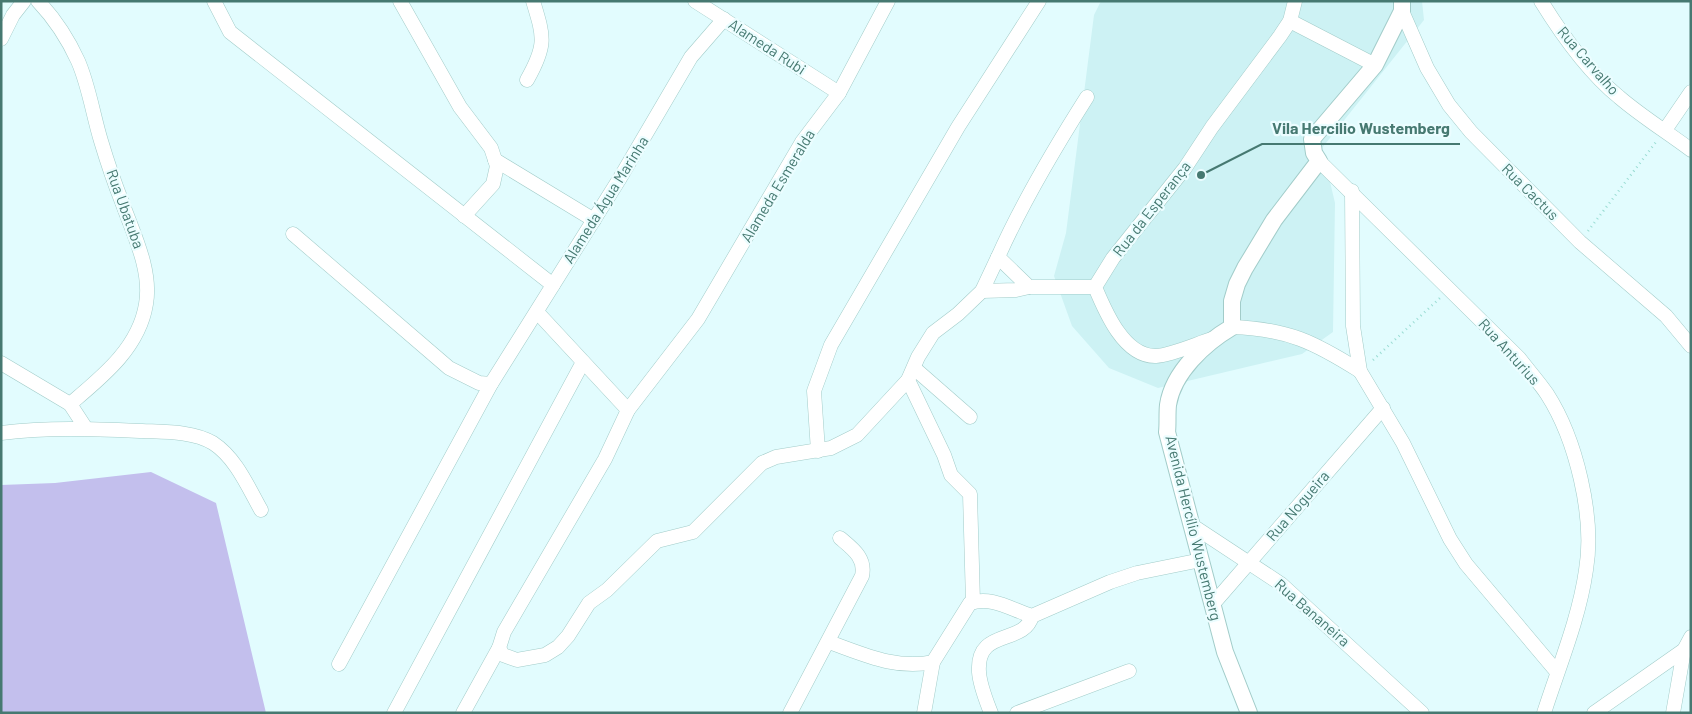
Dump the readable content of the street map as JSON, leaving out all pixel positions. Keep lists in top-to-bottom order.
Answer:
{
  "streets": {
    "street": [
      "Alameda Rubi",
      "Rua Carvalho",
      "Alameda Esmeralda",
      "Rua Cactus",
      "Alameda Água Marinha",
      "Rua Ubatuba",
      "Rua da Esperança",
      "Rua Anturius",
      "Rua Nogueira",
      "Avenida Hercílio Wustemberg",
      "Rua Bananeira"
    ]
  },
  "crossings": [
    ["Alameda Rubi", "Alameda Esmeralda"],
    ["Alameda Rubi", "Alameda Água Marinha"],
    ["Rua Nogueira", "Avenida Hercílio Wustemberg"],
    ["Rua Nogueira", "Rua Bananeira"],
    ["Avenida Hercílio Wustemberg", "Rua Bananeira"]
  ],
  "places": ["Vila Hercilio Wustemberg"]
}
